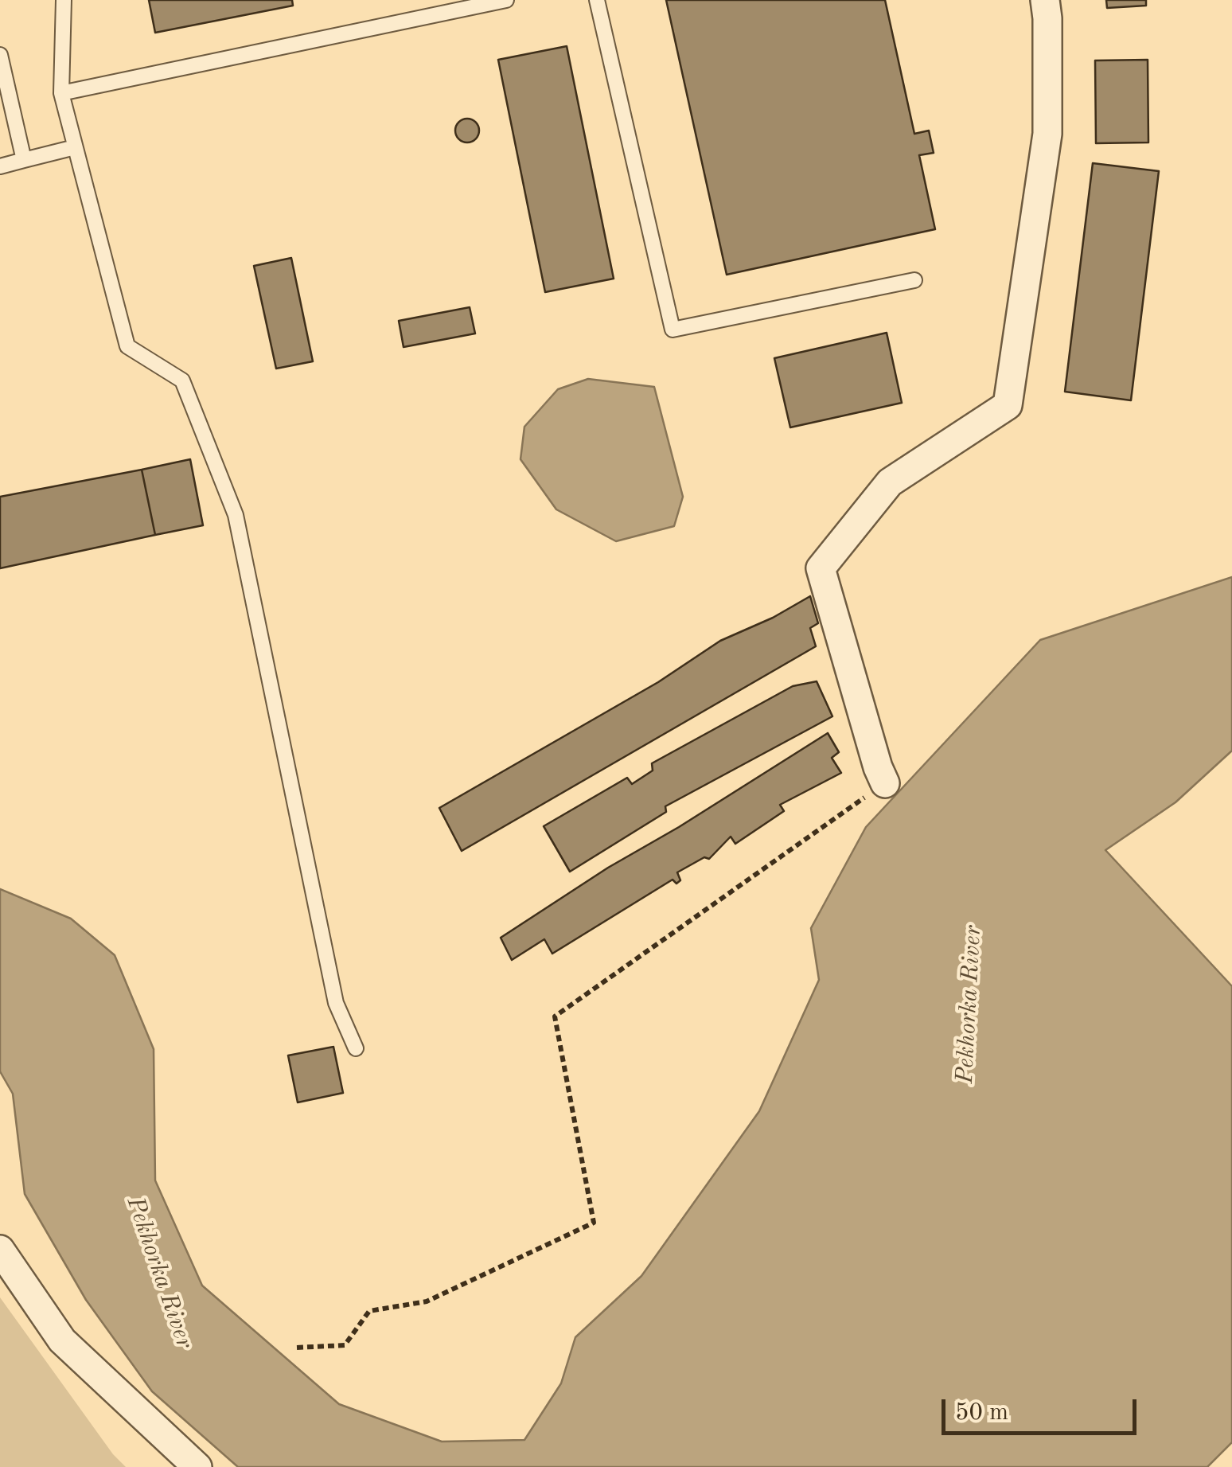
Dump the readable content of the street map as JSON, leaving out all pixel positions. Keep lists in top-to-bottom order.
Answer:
{
  "water": ["Pekhorka River"],
  "scale_bar": "50 m"
}
